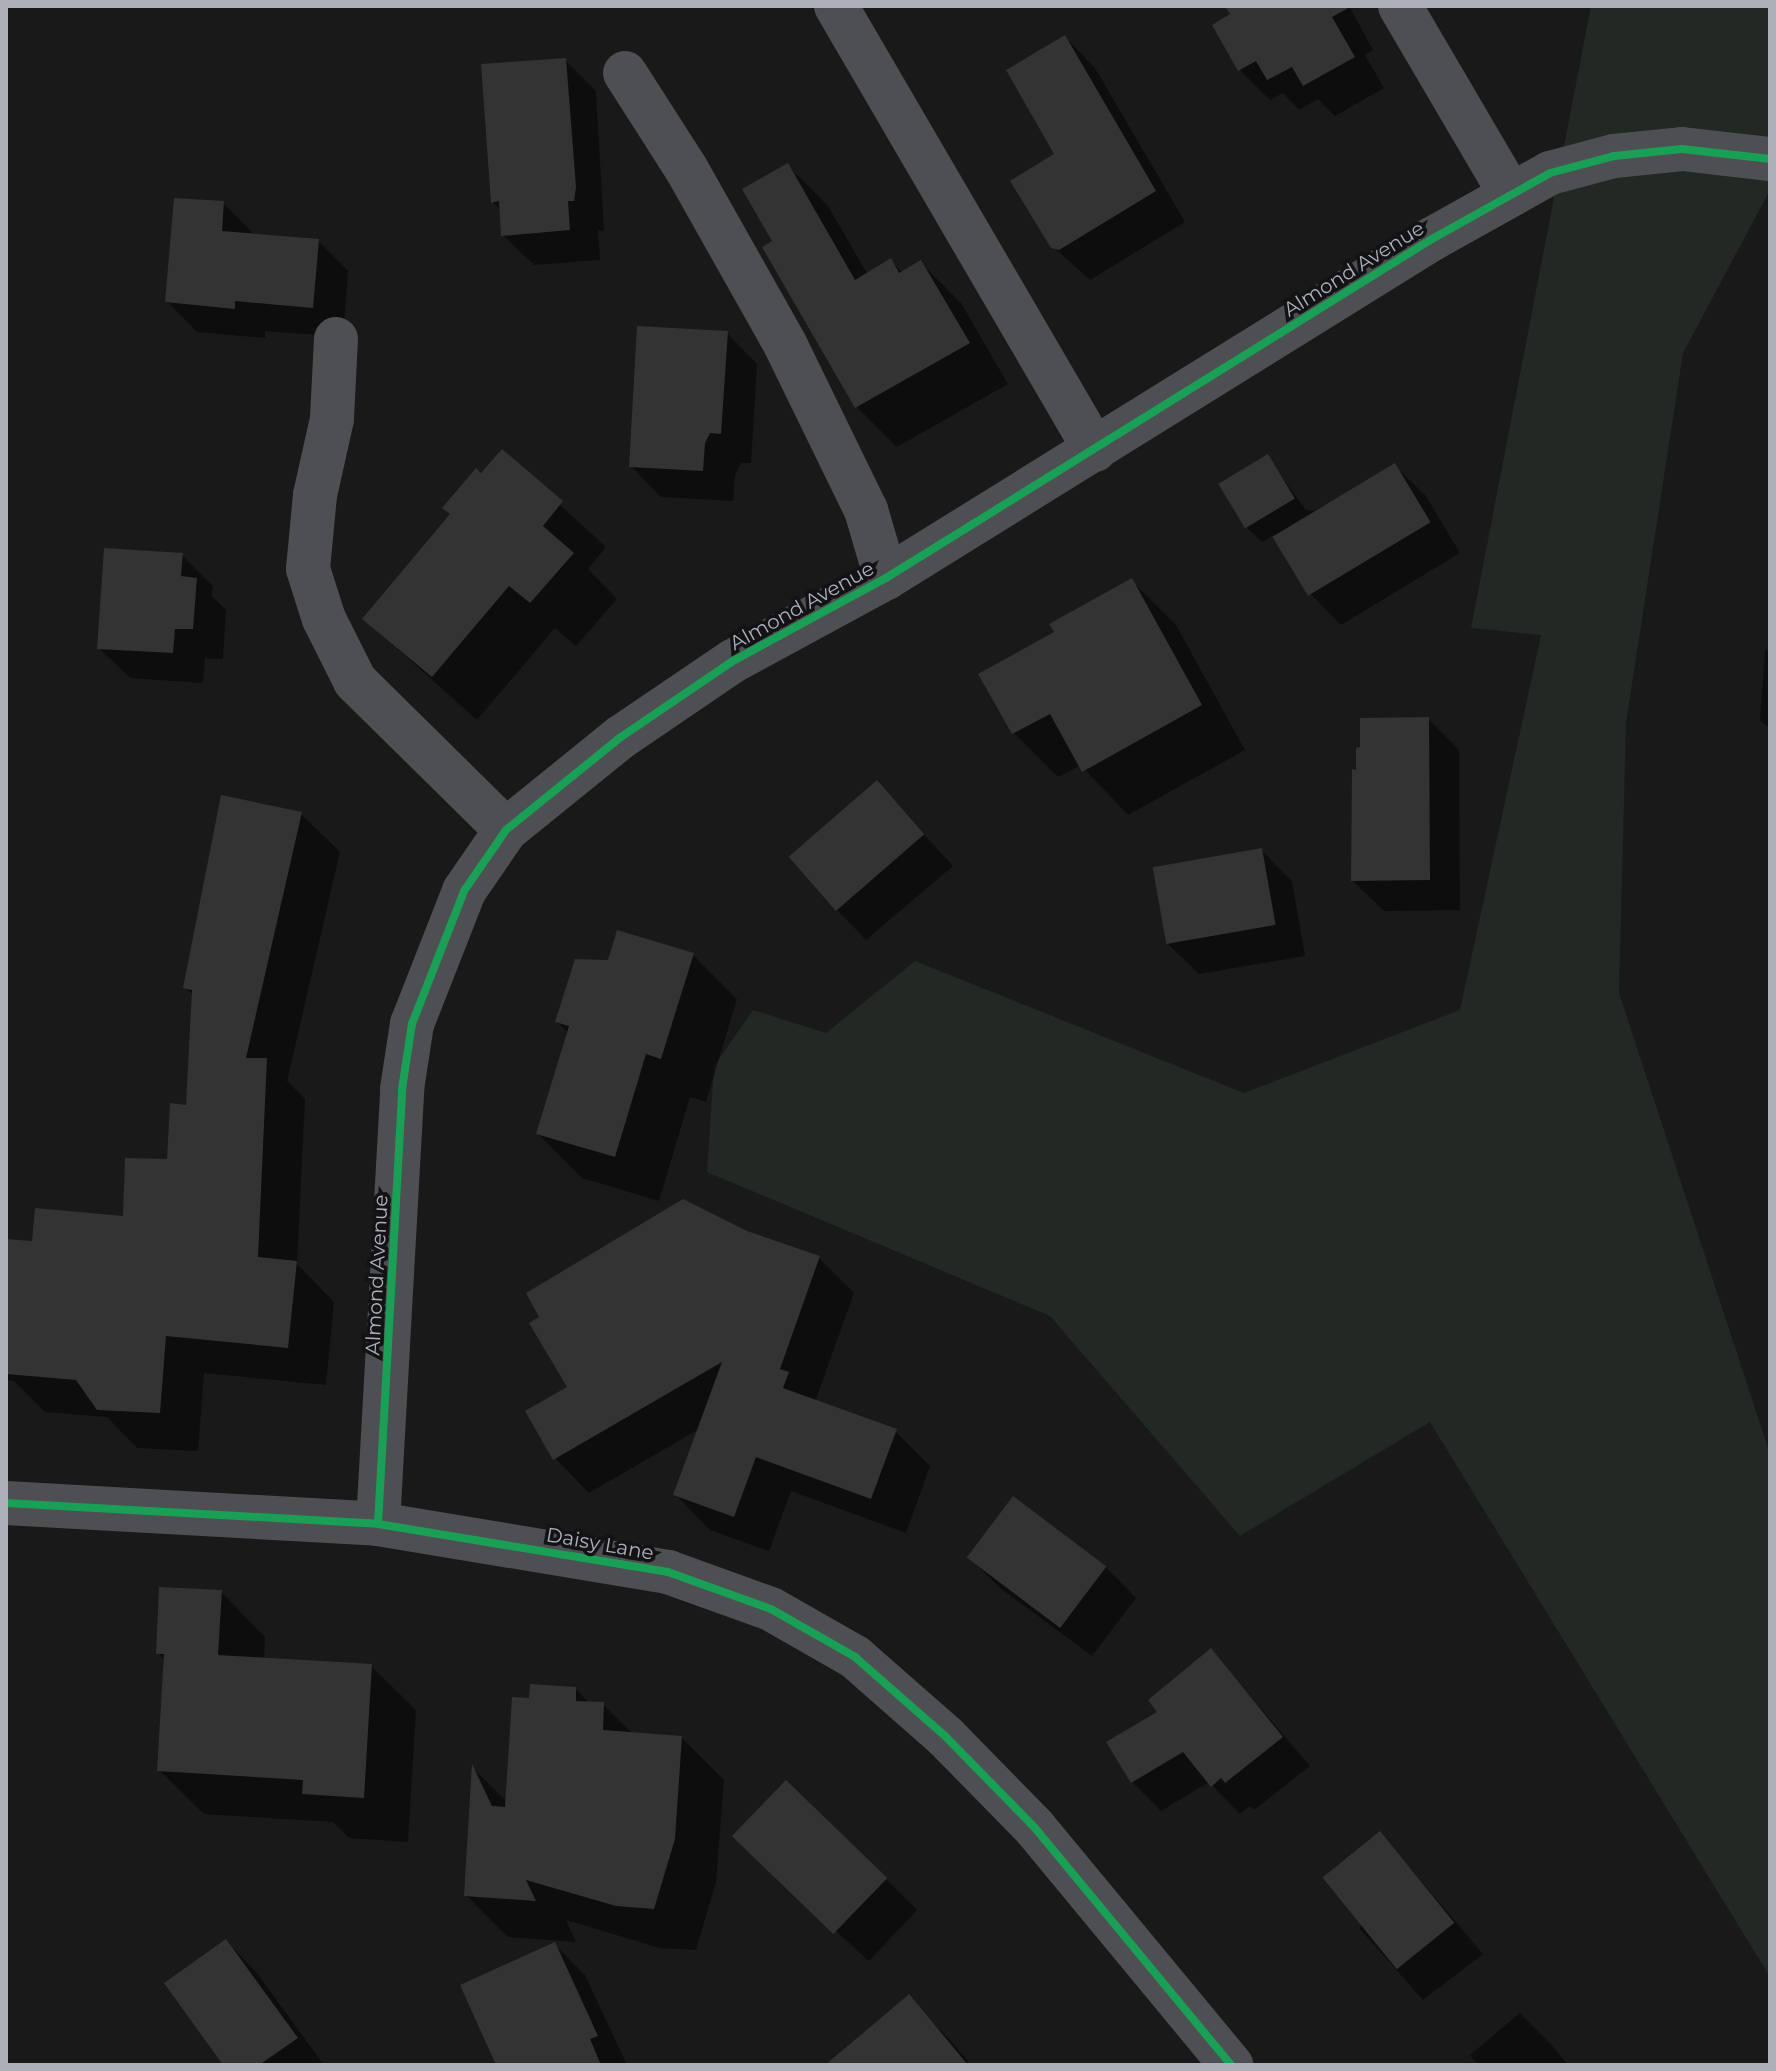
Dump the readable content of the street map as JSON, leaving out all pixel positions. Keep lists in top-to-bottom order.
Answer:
{
  "streets": {
    "street": ["Almond Avenue", "Daisy Lane"]
  },
  "crossings": [
    ["Almond Avenue", "Daisy Lane"]
  ]
}
